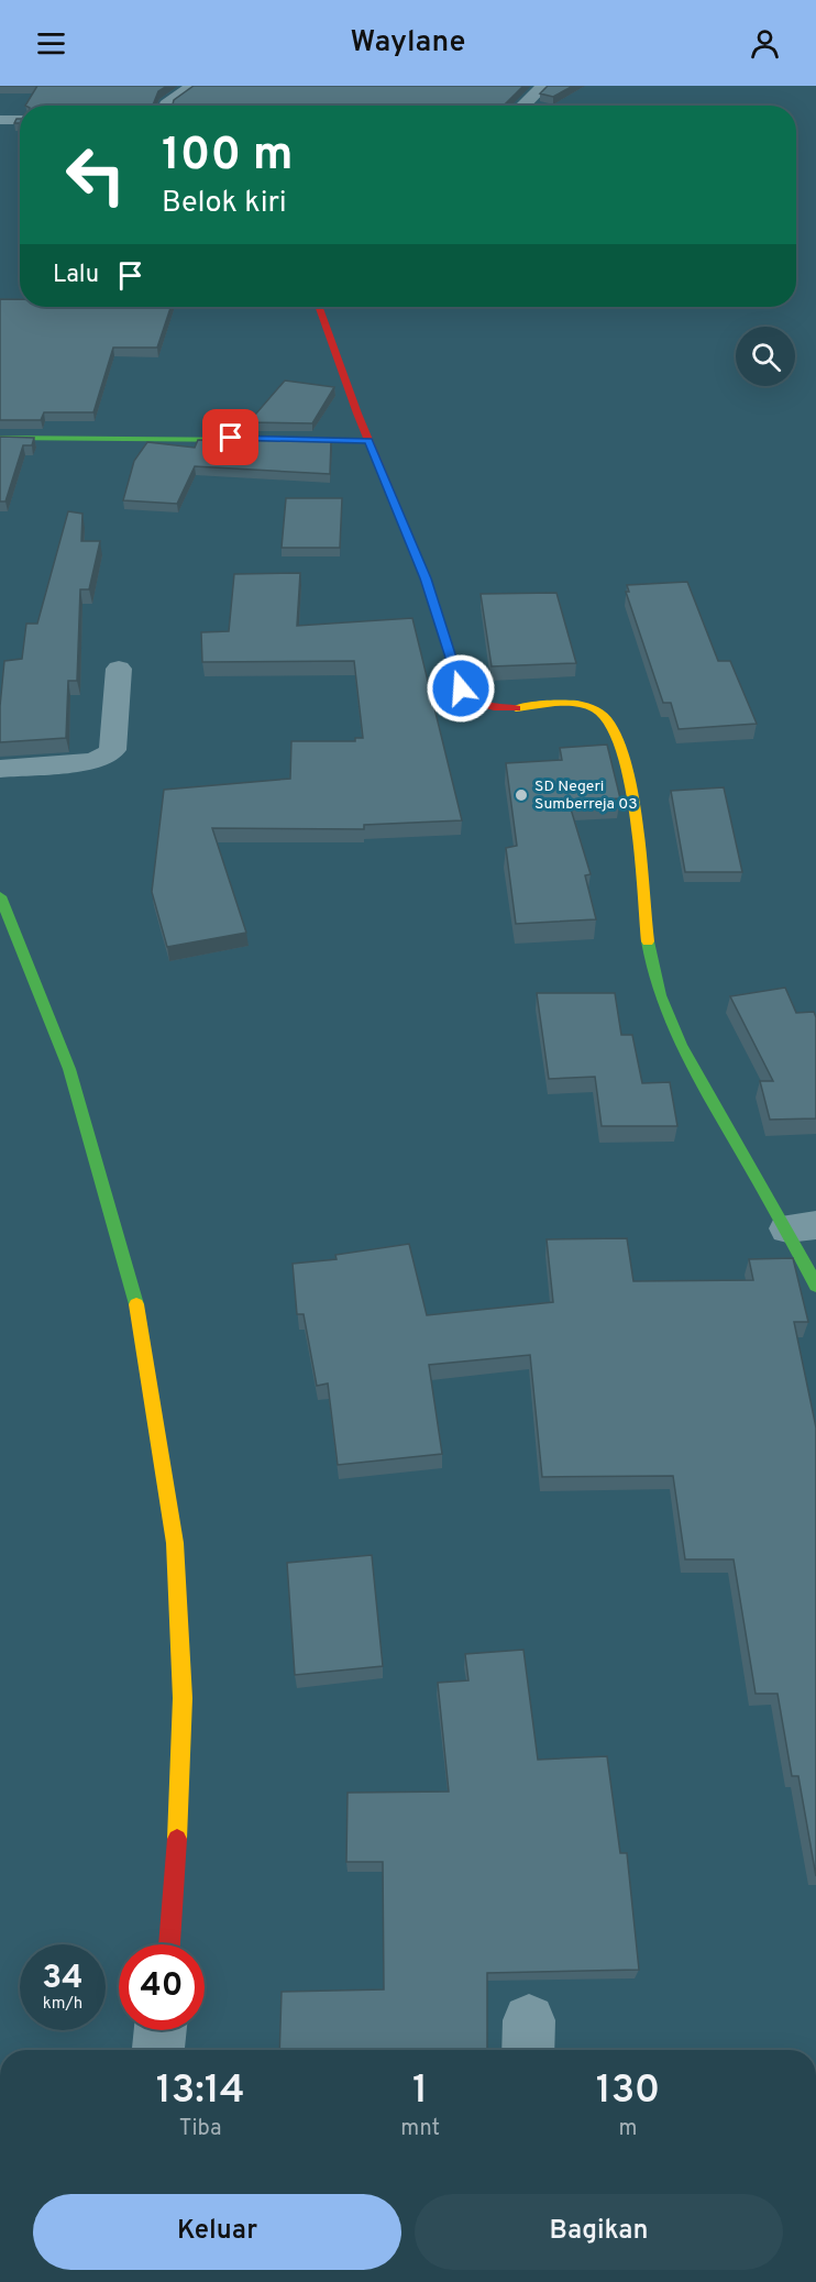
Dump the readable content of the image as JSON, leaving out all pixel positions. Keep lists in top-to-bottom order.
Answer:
{
  "places": ["SD Negeri Sumberreja 03"],
  "page": {
    "header": "Waylane",
    "turn": ["100 m", "Belok kiri"],
    "then": "Lalu",
    "speed": "34 km/h",
    "limit": "40",
    "eta": [
      "13:14",
      "Tiba",
      "1",
      "mnt",
      "130",
      "m"
    ],
    "buttons": ["Keluar", "Bagikan"]
  }
}
